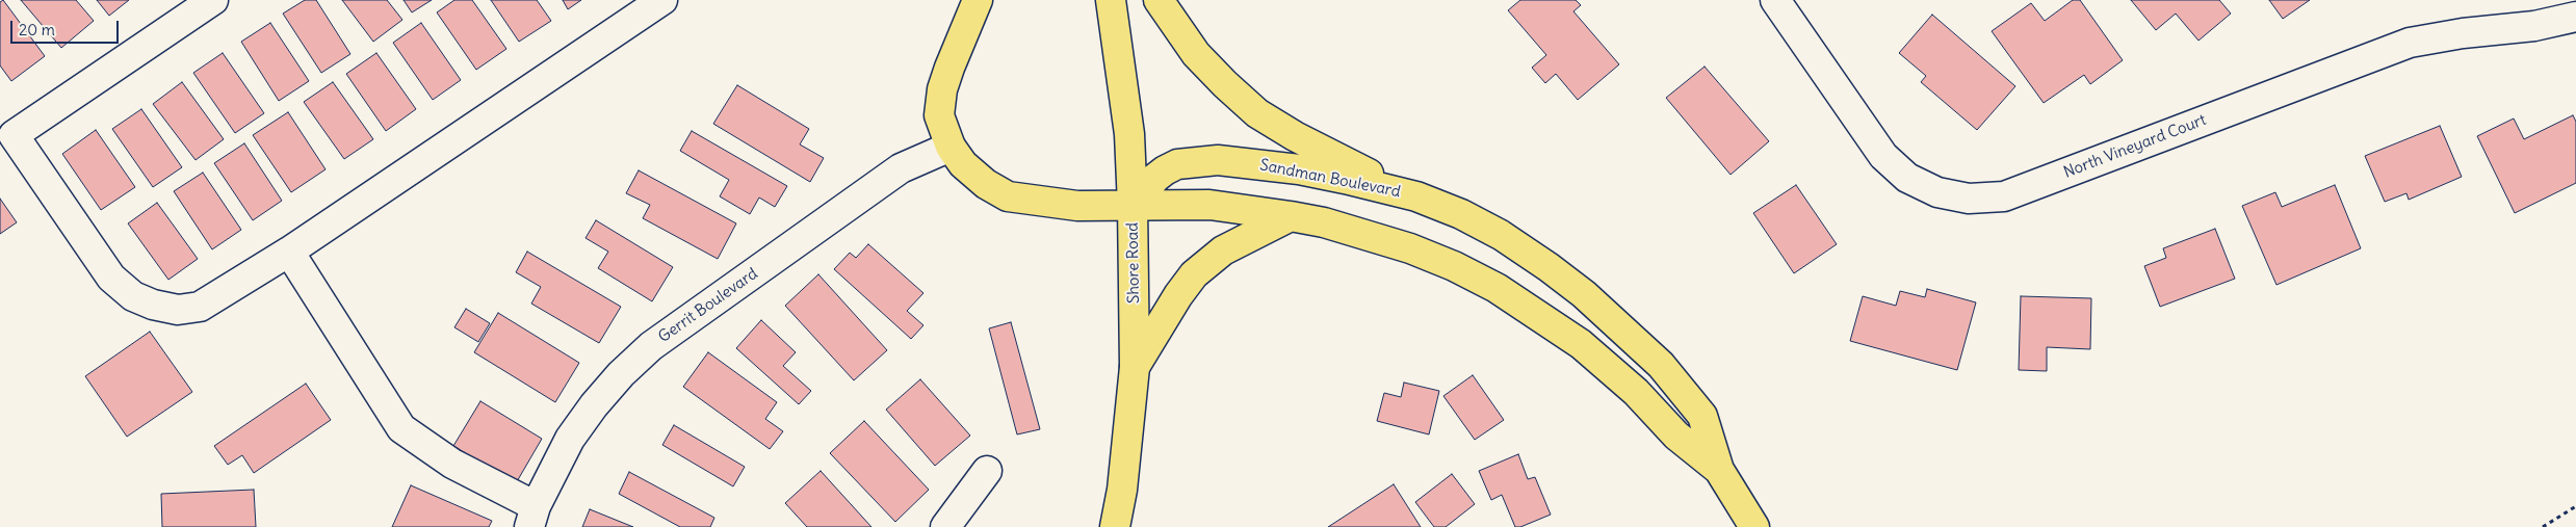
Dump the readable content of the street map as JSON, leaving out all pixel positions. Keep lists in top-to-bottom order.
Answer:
{
  "streets": {
    "main road": ["Sandman Boulevard", "Shore Road"],
    "street": ["North Vineyard Court", "Gerrit Boulevard"]
  },
  "crossings": [
    ["Sandman Boulevard", "Shore Road"]
  ],
  "scale_bar": "20 m"
}
